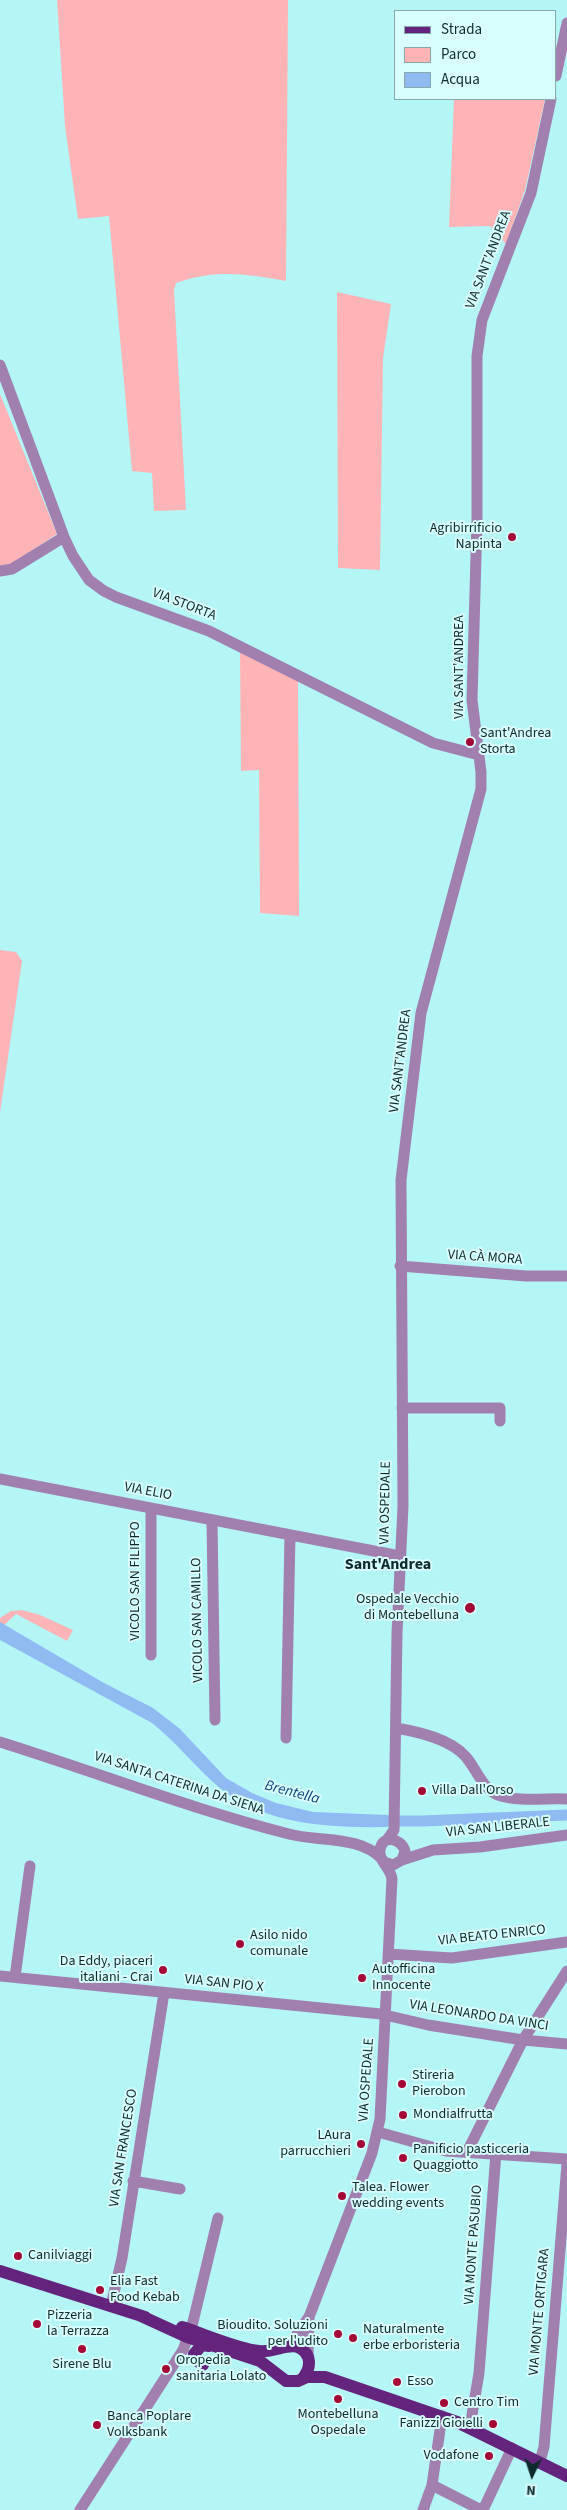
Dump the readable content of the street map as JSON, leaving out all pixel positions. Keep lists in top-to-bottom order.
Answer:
{
  "streets": {
    "street": [
      "VIA SANT'ANDREA",
      "VIA STORTA",
      "VIA CÀ MORA",
      "VIA ELIO",
      "VIA OSPEDALE",
      "VICOLO SAN FILIPPO",
      "VICOLO SAN CAMILLO",
      "VIA SANTA CATERINA DA SIENA",
      "VIA SAN LIBERALE",
      "VIA BEATO ENRICO",
      "VIA SAN PIO X",
      "VIA LEONARDO DA VINCI",
      "VIA SAN FRANCESCO",
      "VIA MONTE PASUBIO",
      "VIA MONTE ORTIGARA"
    ]
  },
  "crossings": [
    ["VIA SANT'ANDREA", "VIA STORTA"],
    ["VIA SANT'ANDREA", "VIA CÀ MORA"],
    ["VIA SANT'ANDREA", "VIA OSPEDALE"],
    ["VIA CÀ MORA", "VIA OSPEDALE"],
    ["VIA ELIO", "VIA OSPEDALE"],
    ["VIA ELIO", "VICOLO SAN FILIPPO"],
    ["VIA ELIO", "VICOLO SAN CAMILLO"],
    ["VIA OSPEDALE", "VIA SANTA CATERINA DA SIENA"],
    ["VIA OSPEDALE", "VIA SAN LIBERALE"],
    ["VIA OSPEDALE", "VIA BEATO ENRICO"],
    ["VIA OSPEDALE", "VIA SAN PIO X"],
    ["VIA OSPEDALE", "VIA LEONARDO DA VINCI"],
    ["VIA SANTA CATERINA DA SIENA", "VIA SAN LIBERALE"],
    ["VIA SAN PIO X", "VIA LEONARDO DA VINCI"],
    ["VIA SAN PIO X", "VIA SAN FRANCESCO"]
  ],
  "districts": ["Sant'Andrea"],
  "water": ["Brentella"],
  "places": [
    "Agribirrificio Napinta",
    "Sant'Andrea Storta",
    "Ospedale Vecchio di Montebelluna",
    "Villa Dall'Orso",
    "Asilo nido comunale",
    "Da Eddy, piaceri italiani - Crai",
    "Autofficina Innocente",
    "Stireria Pierobon",
    "Mondialfrutta",
    "LAura parrucchieri",
    "Panificio pasticceria Quaggiotto",
    "Talea. Flower wedding events",
    "Canilviaggi",
    "Elia Fast Food Kebab",
    "Pizzeria la Terrazza",
    "Bioudito. Soluzioni per l'udito",
    "Naturalmente erbe erboristeria",
    "Sirene Blu",
    "Oropedia sanitaria Lolato",
    "Esso",
    "Montebelluna Ospedale",
    "Centro Tim",
    "Fanizzi Gioielli",
    "Banca Poplare Volksbank",
    "Vodafone"
  ],
  "legend": ["Strada", "Parco", "Acqua"],
  "north": "bottom"
}
